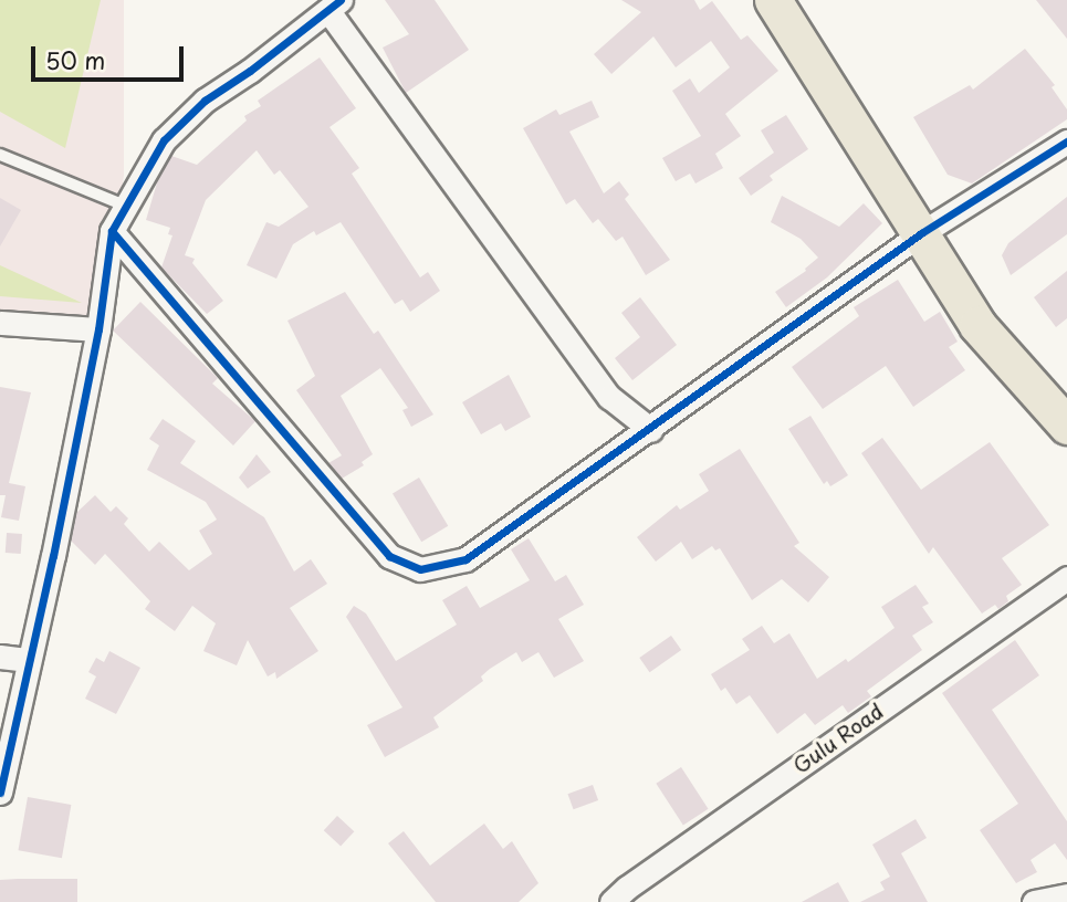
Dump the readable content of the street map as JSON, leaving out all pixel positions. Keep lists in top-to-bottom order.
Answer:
{
  "streets": {
    "street": ["Gulu Road"]
  },
  "scale_bar": "50 m"
}
